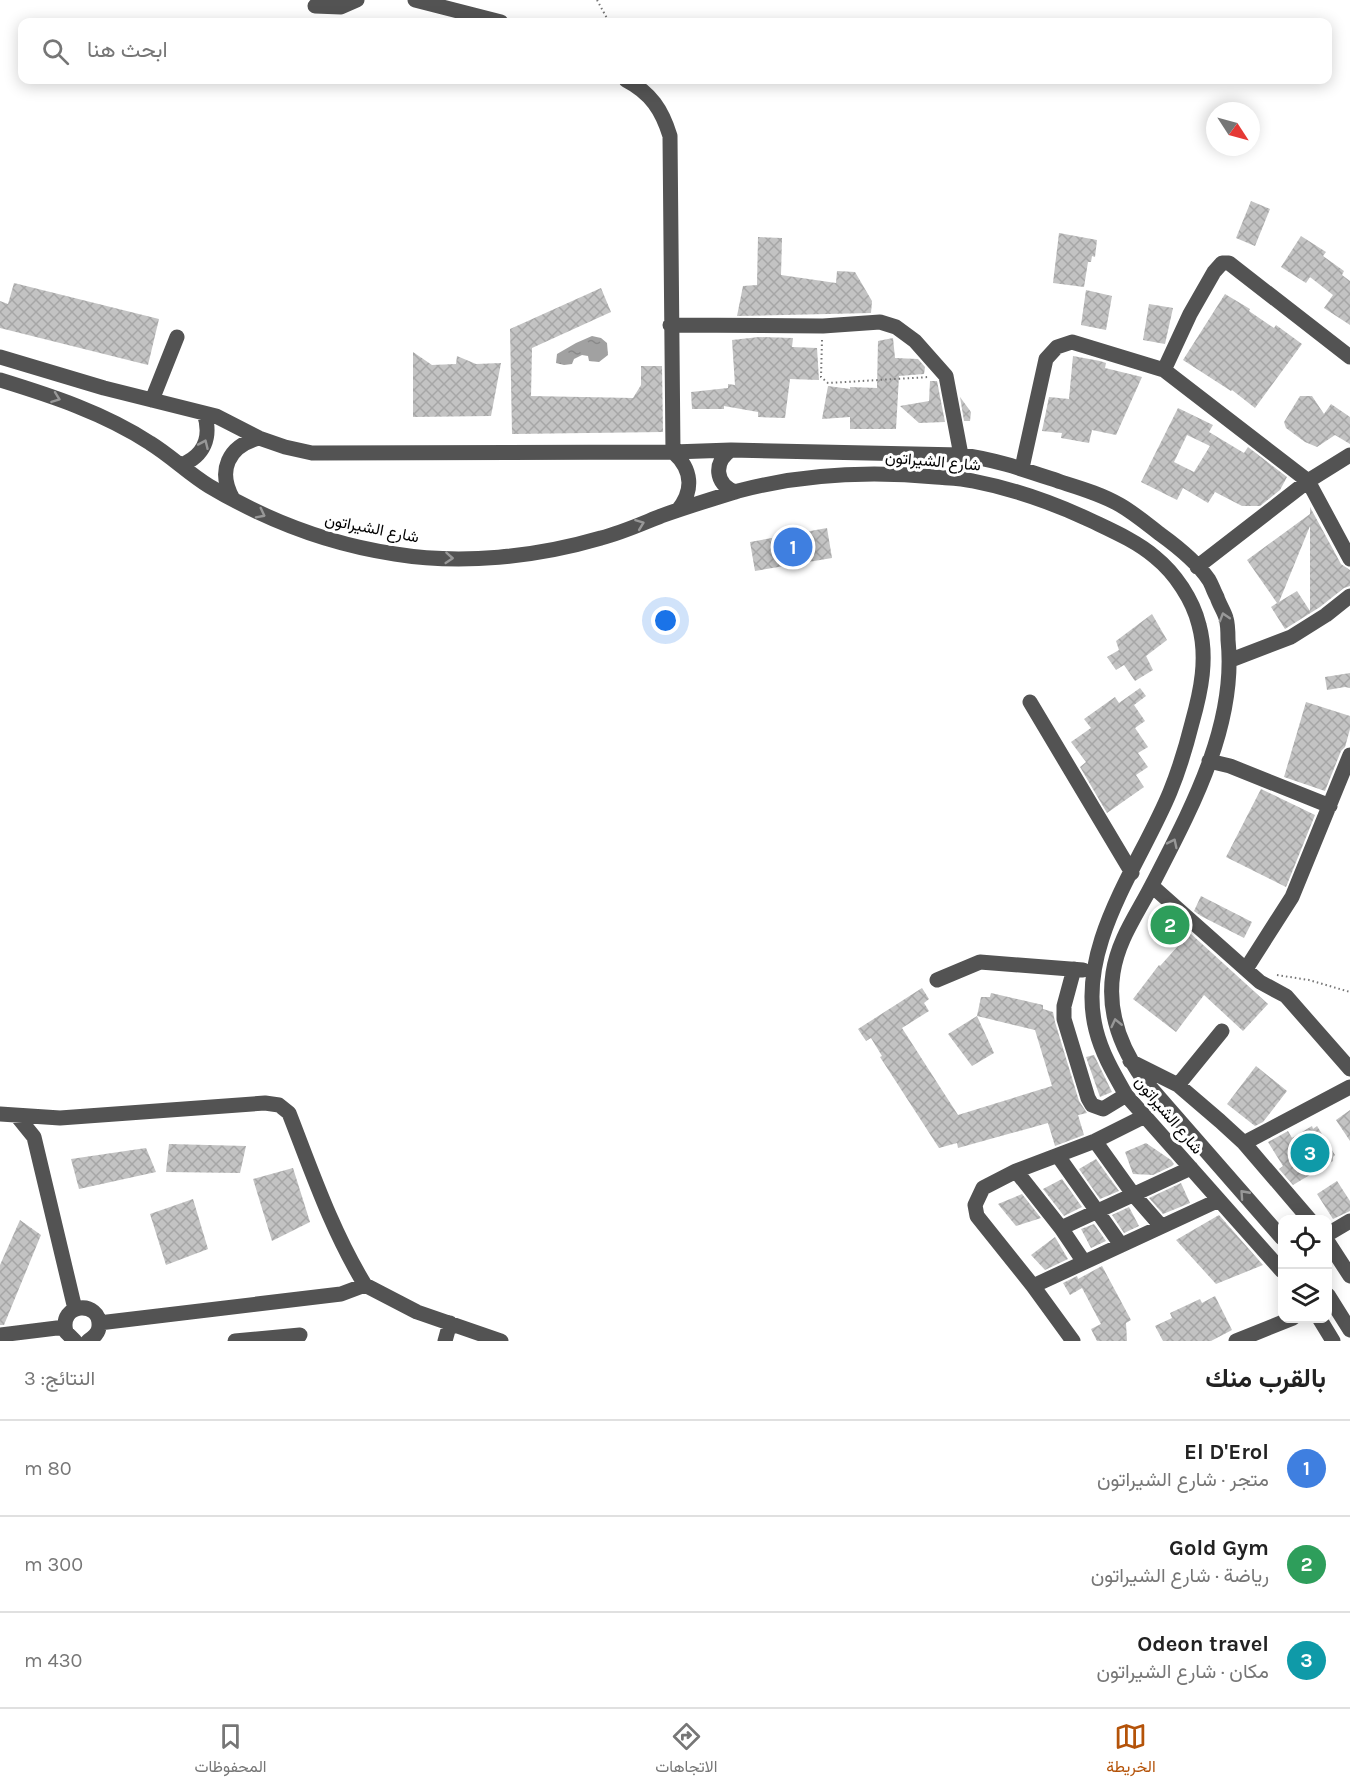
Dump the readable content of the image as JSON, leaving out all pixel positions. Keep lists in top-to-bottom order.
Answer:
{
  "streets": {
    "street": ["شارع الشيراتون"]
  },
  "north": "bottom right",
  "page": {
    "search": "ابحث هنا",
    "pins": ["1", "2", "3"],
    "heading": ["بالقرب منك", "النتائج: 3"],
    "list": [
      {
        "mark": "1",
        "name": "El D'Erol",
        "note": "متجر · شارع الشيراتون",
        "value": "80 m"
      },
      {
        "mark": "2",
        "name": "Gold Gym",
        "note": "رياضة · شارع الشيراتون",
        "value": "300 m"
      },
      {
        "mark": "3",
        "name": "Odeon travel",
        "note": "مكان · شارع الشيراتون",
        "value": "430 m"
      }
    ],
    "nav": ["الخريطة", "الاتجاهات", "المحفوظات"]
  }
}
